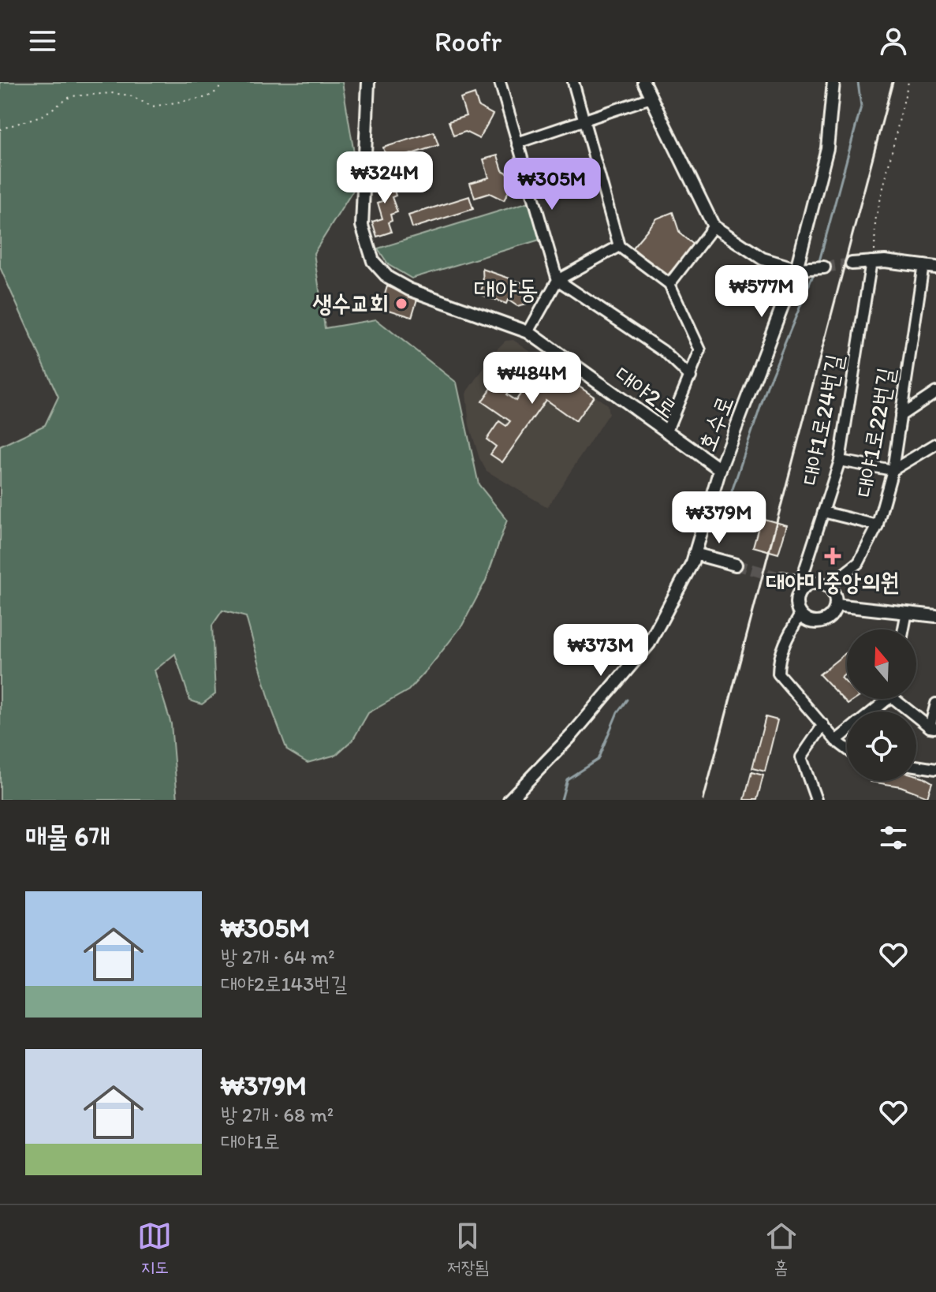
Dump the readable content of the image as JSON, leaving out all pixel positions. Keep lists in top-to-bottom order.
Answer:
{
  "streets": {
    "street": [
      "대야2로",
      "대야1로24번길",
      "호수로",
      "대야1로22번길"
    ]
  },
  "crossings": [
    ["대야2로", "호수로"],
    ["대야1로24번길", "대야1로22번길"]
  ],
  "districts": ["대야동"],
  "places": {
    "other": ["생수교회"],
    "health": ["대야미중앙의원"]
  },
  "north": "top",
  "page": {
    "header": "Roofr",
    "price": [
      "₩324M",
      "₩305M",
      "₩577M",
      "₩484M",
      "₩379M",
      "₩373M"
    ],
    "heading": "매물 6개",
    "list": [
      {
        "name": "₩305M",
        "note": "방 2개 · 64 m² · 대야2로143번길"
      },
      {
        "name": "₩379M",
        "note": "방 2개 · 68 m² · 대야1로"
      }
    ],
    "tabs": ["지도", "저장됨", "홈"]
  }
}
